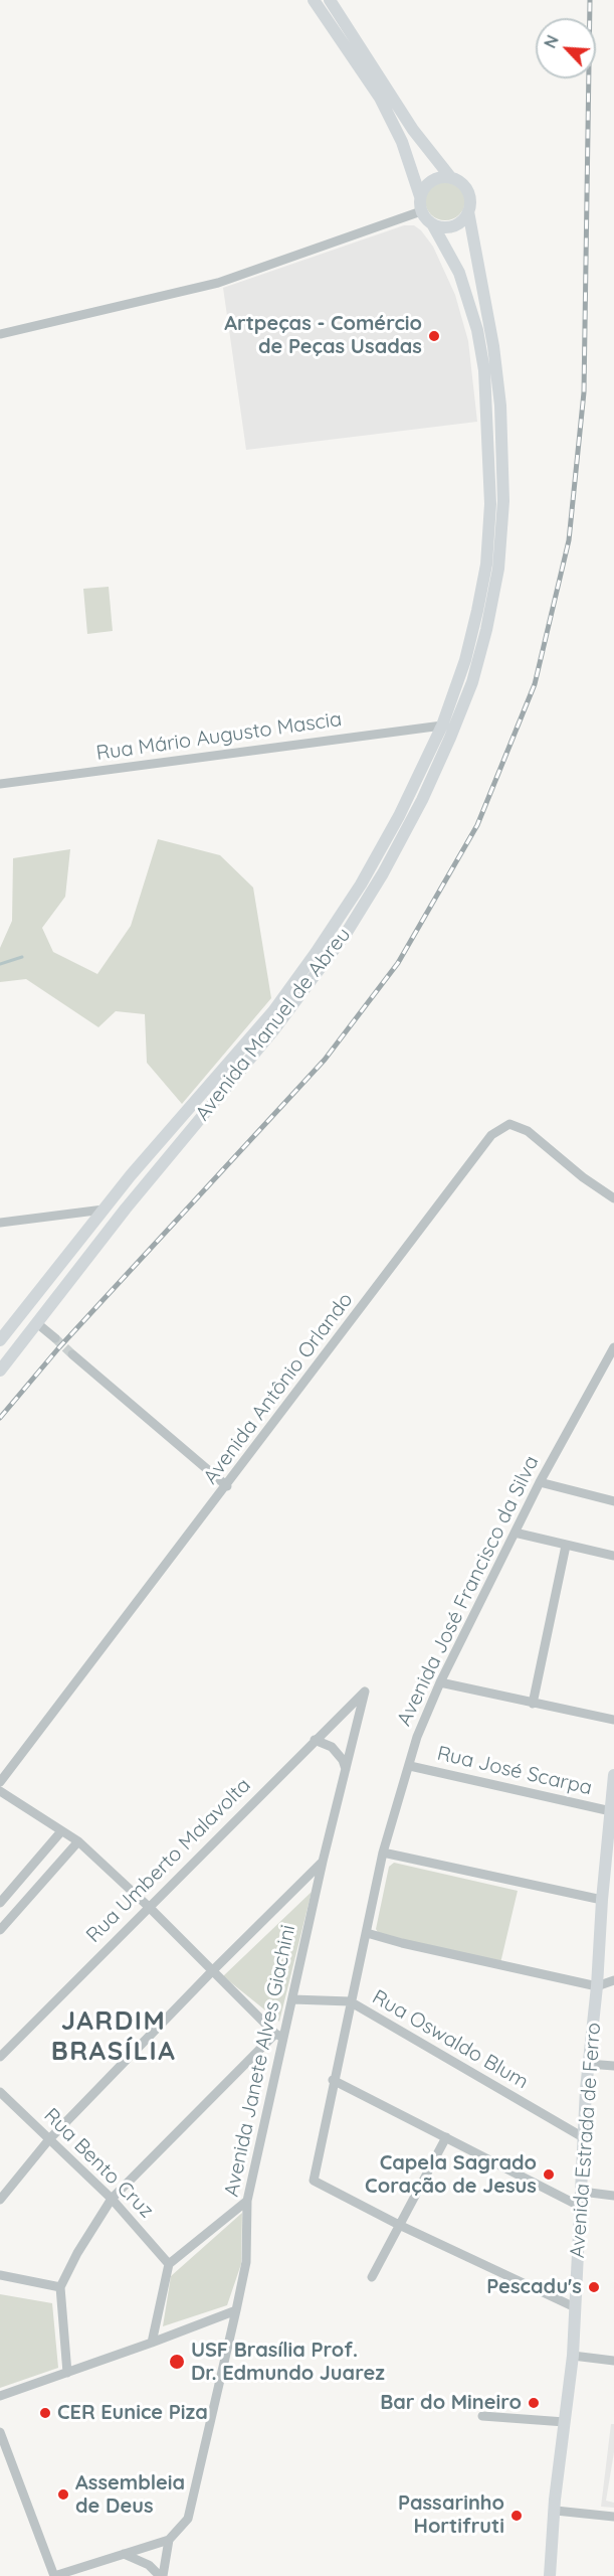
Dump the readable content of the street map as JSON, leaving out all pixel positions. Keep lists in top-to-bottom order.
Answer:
{
  "streets": {
    "main road": ["Avenida Manuel de Abreu", "Avenida Estrada de Ferro"],
    "street": [
      "Rua Mário Augusto Mascia",
      "Avenida Antônio Orlando",
      "Avenida José Francisco da Silva",
      "Rua José Scarpa",
      "Rua Umberto Malavolta",
      "Rua Oswaldo Blum",
      "Avenida Janete Alves Giachini",
      "Rua Bento Cruz"
    ]
  },
  "crossings": [
    ["Rua Mário Augusto Mascia", "Avenida Manuel de Abreu"],
    ["Avenida José Francisco da Silva", "Rua José Scarpa"],
    ["Avenida José Francisco da Silva", "Rua Oswaldo Blum"],
    ["Rua José Scarpa", "Avenida Estrada de Ferro"],
    ["Rua Umberto Malavolta", "Avenida Janete Alves Giachini"],
    ["Rua Oswaldo Blum", "Avenida Janete Alves Giachini"],
    ["Rua Oswaldo Blum", "Avenida Estrada de Ferro"]
  ],
  "districts": ["JARDIM BRASÍLIA"],
  "places": [
    "Artpeças - Comércio de Peças Usadas",
    "Capela Sagrado Coração de Jesus",
    "Pescadu's",
    "USF Brasília Prof. Dr. Edmundo Juarez",
    "Bar do Mineiro",
    "CER Eunice Piza",
    "Assembleia de Deus",
    "Passarinho Hortifruti"
  ],
  "north": "top left"
}
